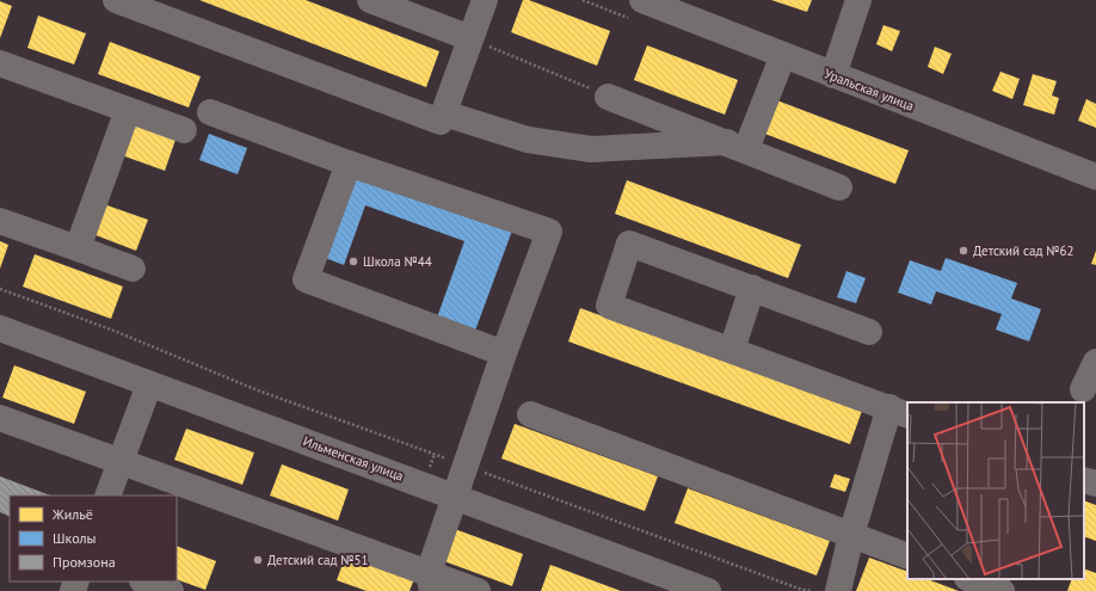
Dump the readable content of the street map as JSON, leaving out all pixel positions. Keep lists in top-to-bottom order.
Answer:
{
  "streets": {
    "street": ["Уральская улица", "Ильменская улица"]
  },
  "places": ["Детский сад №62", "Школа №44", "Детский сад №51"],
  "legend": ["Жильё", "Школы", "Промзона"]
}
